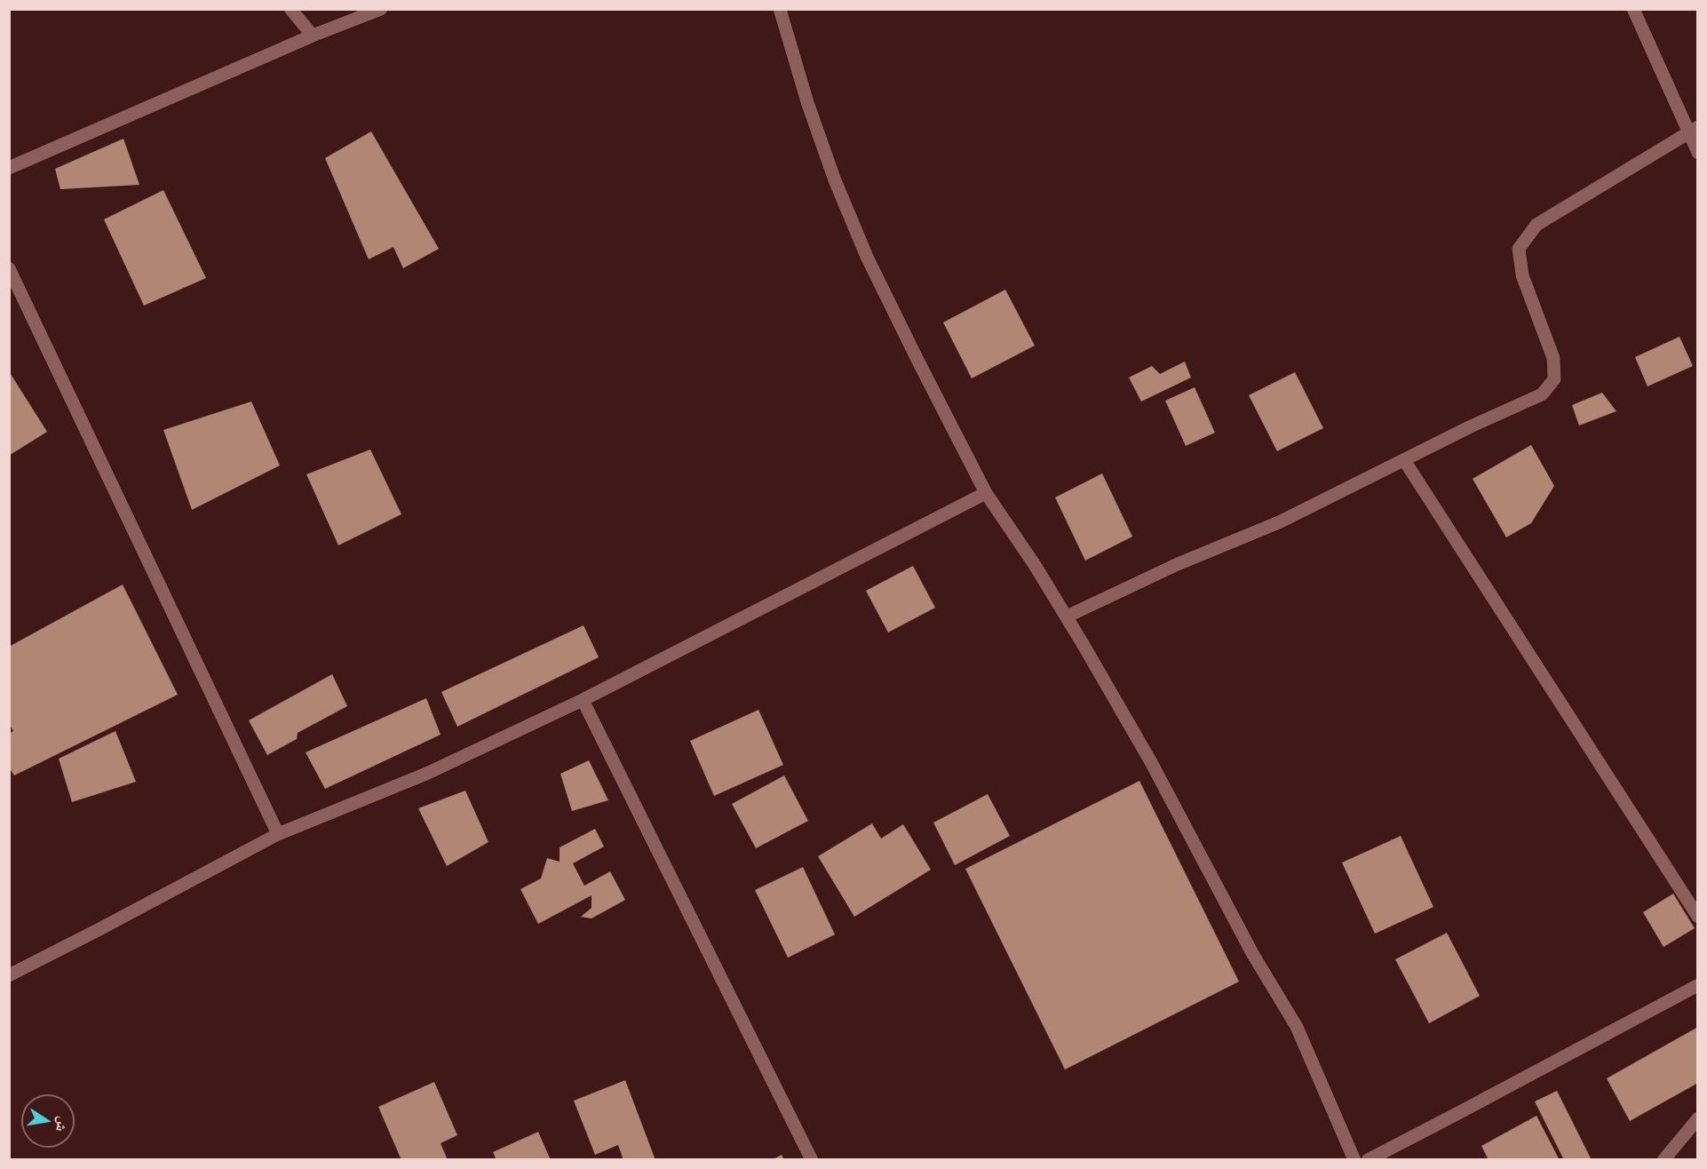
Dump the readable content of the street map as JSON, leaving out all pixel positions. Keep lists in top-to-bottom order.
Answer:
{
  "north": "right"
}
